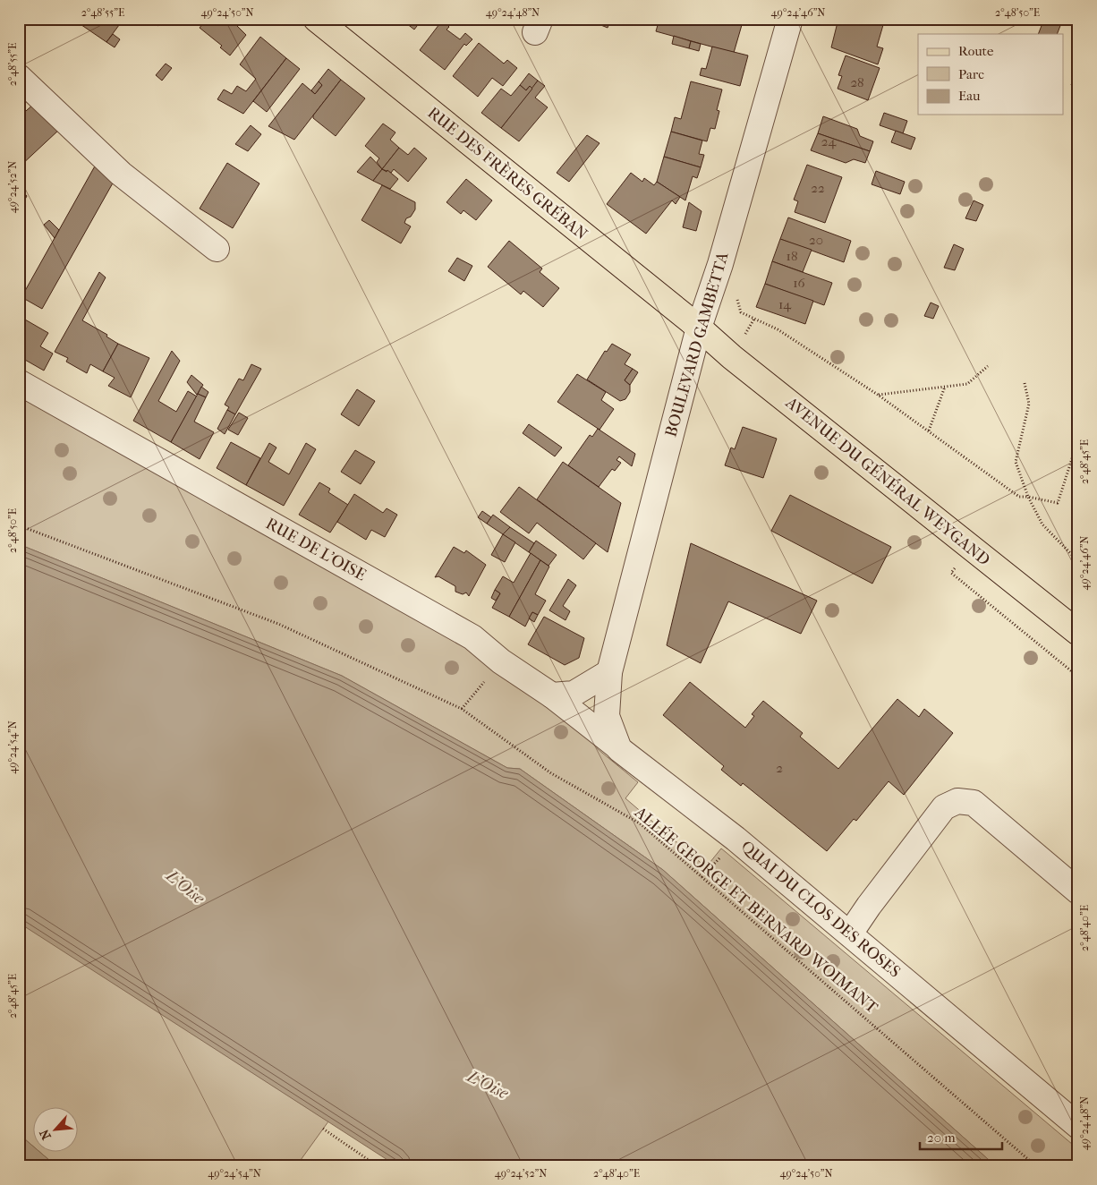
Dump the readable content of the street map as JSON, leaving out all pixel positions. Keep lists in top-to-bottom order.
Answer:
{
  "streets": {
    "main road": ["RUE DES FRÈRES GRÉBAN", "AVENUE DU GÉNÉRAL WEYGAND"],
    "street": ["BOULEVARD GAMBETTA", "RUE DE L'OISE", "QUAI DU CLOS DES ROSES"],
    "path": ["ALLÉE GEORGE ET BERNARD WOIMANT"]
  },
  "crossings": [
    ["RUE DES FRÈRES GRÉBAN", "BOULEVARD GAMBETTA"],
    ["RUE DES FRÈRES GRÉBAN", "AVENUE DU GÉNÉRAL WEYGAND"],
    ["BOULEVARD GAMBETTA", "AVENUE DU GÉNÉRAL WEYGAND"],
    ["RUE DE L'OISE", "QUAI DU CLOS DES ROSES"]
  ],
  "water": ["L'Oise"],
  "house_numbers": [
    "28",
    "24",
    "22",
    "20",
    "18",
    "16",
    "14",
    "2"
  ],
  "legend": ["Route", "Parc", "Eau"],
  "scale_bar": "20 m",
  "north": "bottom left",
  "coordinates": [
    "2°48'55\"E",
    "49°24'50\"N",
    "49°24'48\"N",
    "49°24'46\"N",
    "2°48'50\"E",
    "49°24'52\"N",
    "2°48'45\"E",
    "49°24'54\"N",
    "2°48'40\"E"
  ]
}
